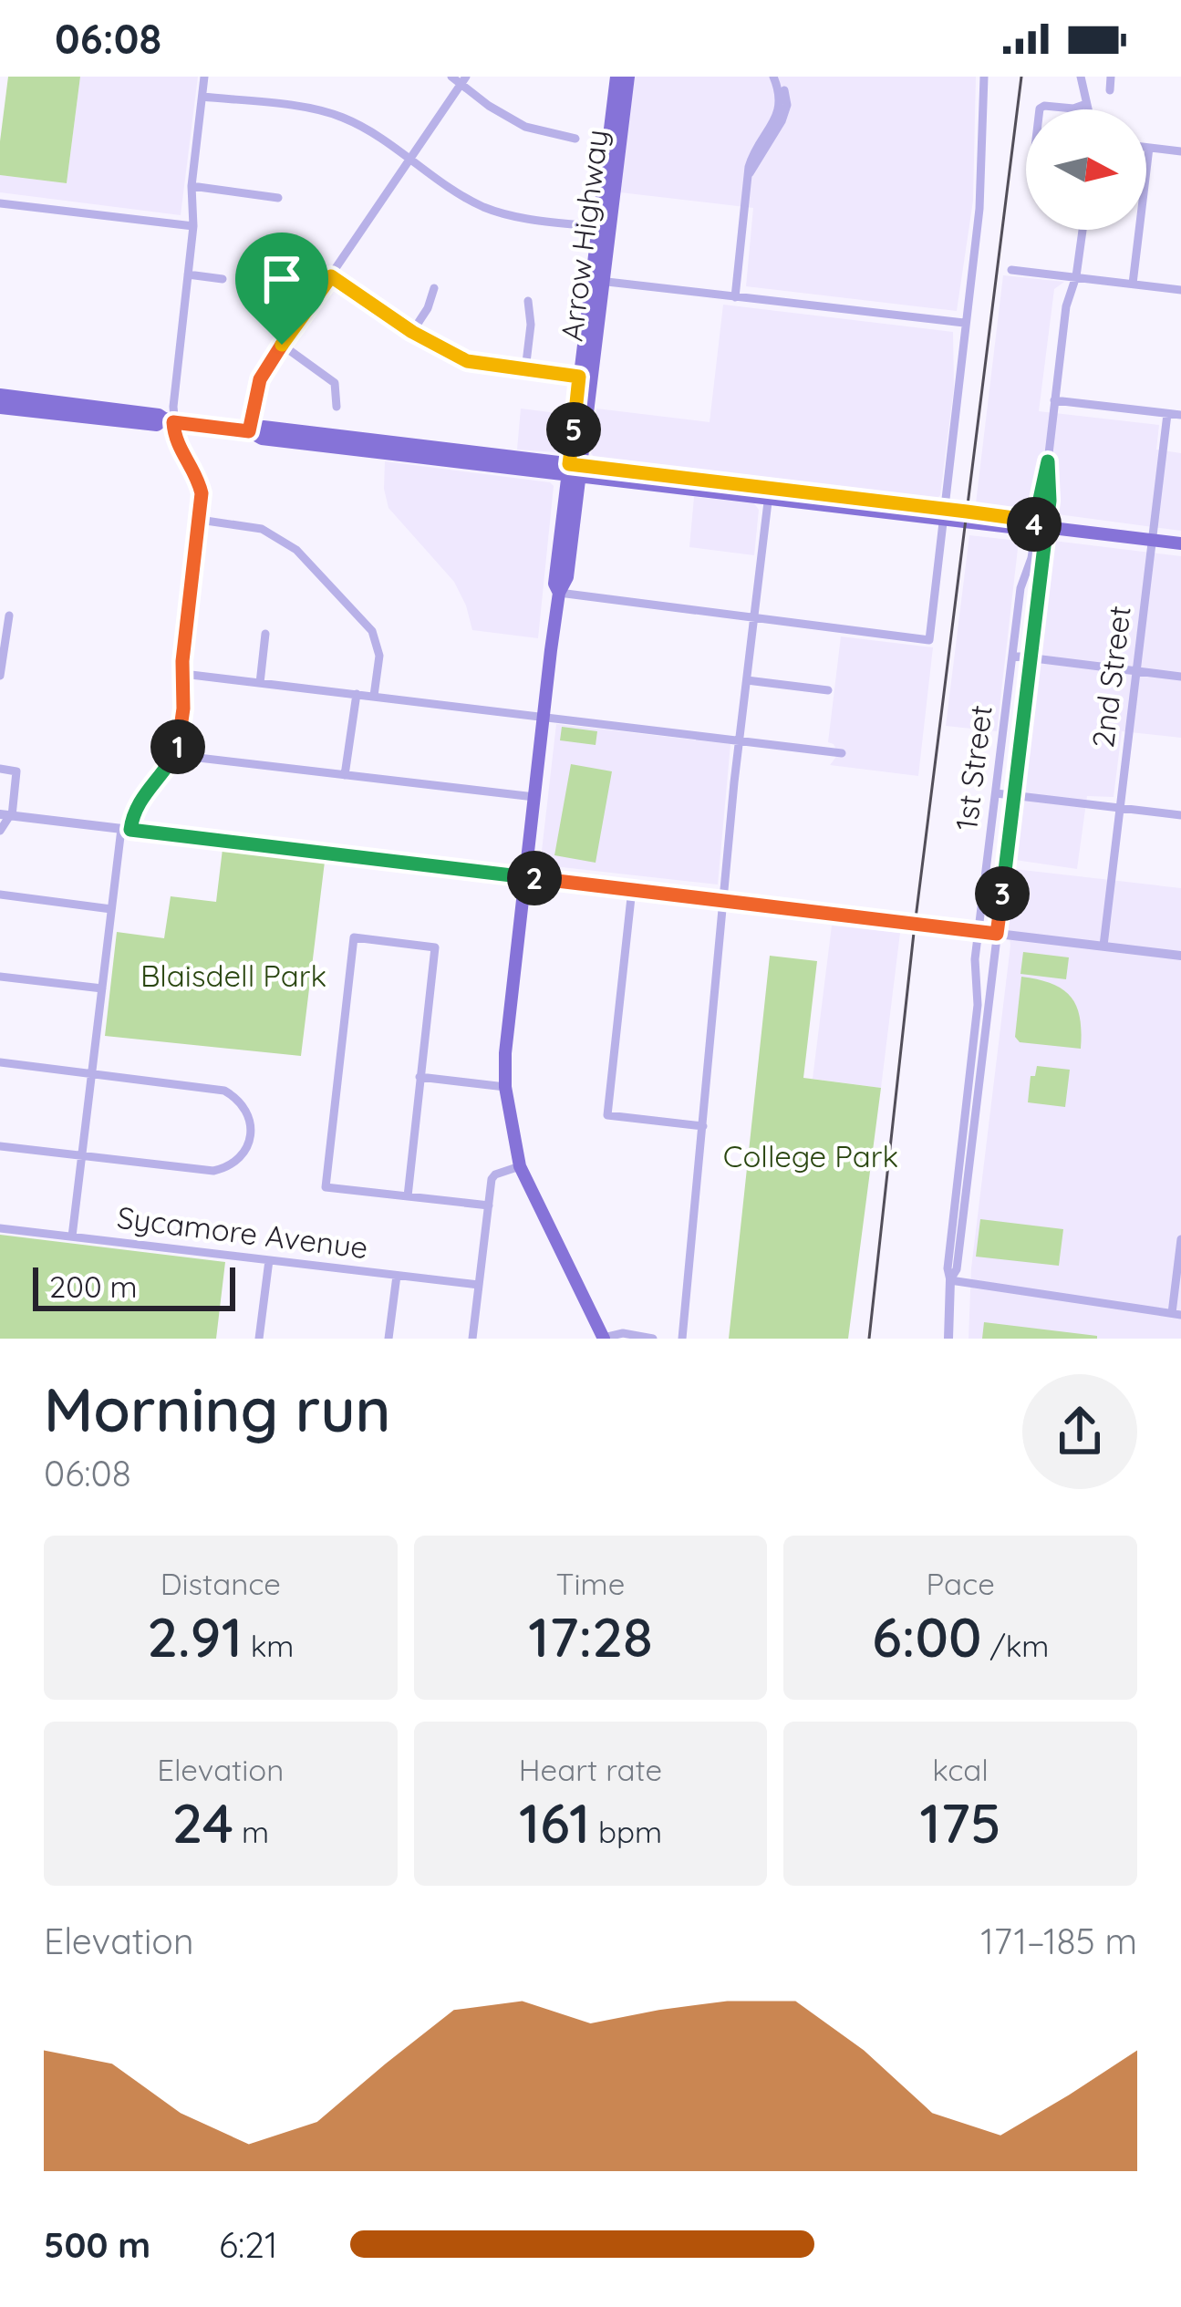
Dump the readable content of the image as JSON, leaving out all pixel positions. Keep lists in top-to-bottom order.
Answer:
{
  "streets": {
    "main road": ["Arrow Highway"],
    "street": ["2nd Street", "1st Street", "Sycamore Avenue"]
  },
  "parks": ["Blaisdell Park", "College Park"],
  "scale_bar": "200 m",
  "north": "right",
  "page": {
    "status": "06:08",
    "pins": [
      "5",
      "4",
      "1",
      "2",
      "3"
    ],
    "scale": "200 m",
    "heading": ["Morning run", "06:08"],
    "stats": [
      ["Distance", "2.91 km"],
      ["Time", "17:28"],
      ["Pace", "6:00 /km"],
      ["Elevation", "24 m"],
      ["Heart rate", "161 bpm"],
      ["kcal", "175"]
    ],
    "chart": ["Elevation", "171–185 m"],
    "list": [
      {
        "name": "500 m",
        "note": "6:21"
      }
    ]
  }
}
